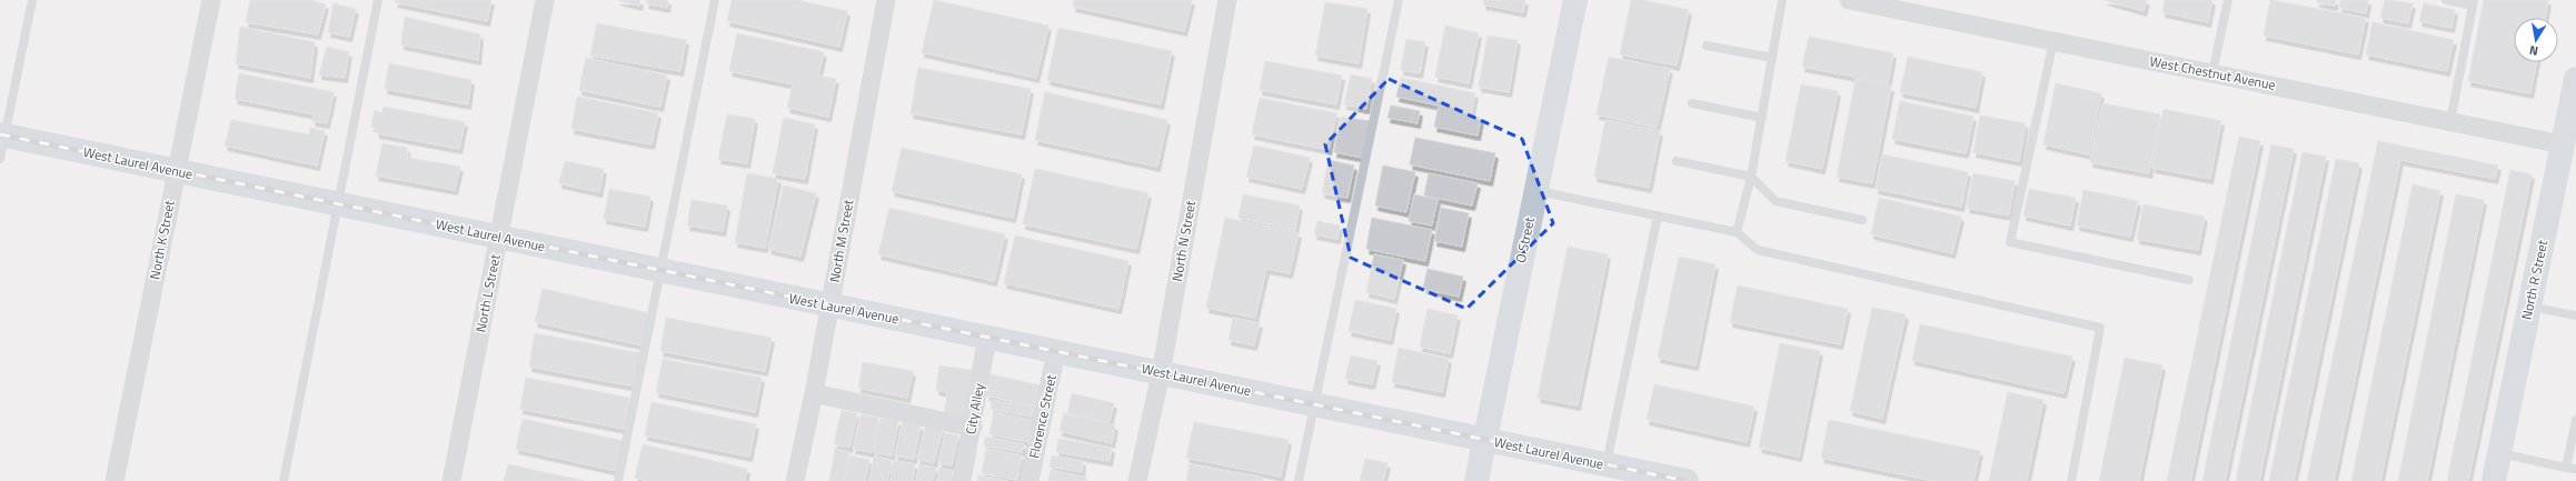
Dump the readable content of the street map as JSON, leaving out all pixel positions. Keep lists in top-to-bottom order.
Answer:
{
  "streets": {
    "street": [
      "West Chestnut Avenue",
      "West Laurel Avenue",
      "North K Street",
      "O Street",
      "North M Street",
      "North N Street",
      "North R Street",
      "North L Street",
      "City Alley",
      "Florence Street"
    ]
  },
  "crossings": [
    ["West Chestnut Avenue", "North R Street"],
    ["West Laurel Avenue", "North K Street"],
    ["West Laurel Avenue", "O Street"],
    ["West Laurel Avenue", "North M Street"],
    ["West Laurel Avenue", "North N Street"],
    ["West Laurel Avenue", "North L Street"],
    ["West Laurel Avenue", "City Alley"],
    ["West Laurel Avenue", "Florence Street"]
  ],
  "north": "bottom"
}
